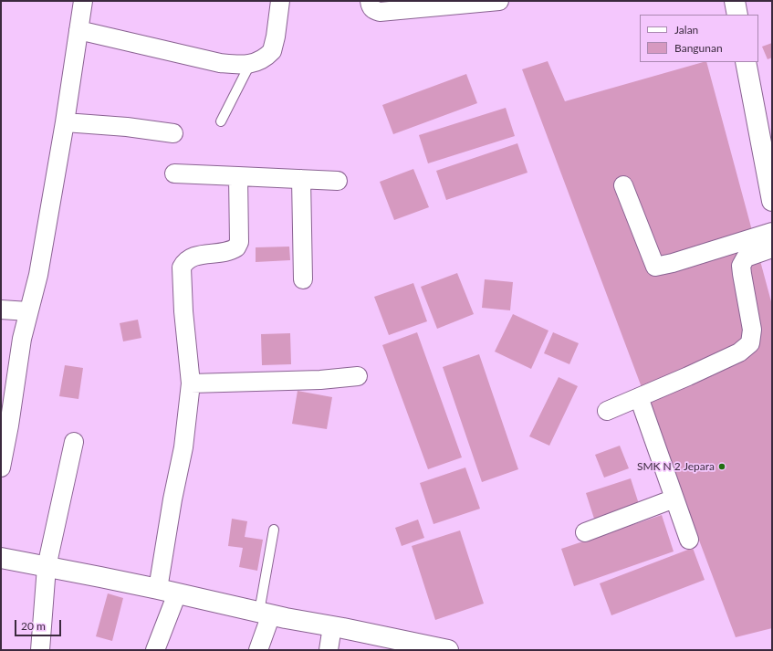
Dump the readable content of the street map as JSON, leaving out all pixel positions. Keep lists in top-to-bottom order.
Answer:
{
  "places": ["SMK N 2 Jepara"],
  "legend": ["Jalan", "Bangunan"],
  "scale_bar": "20 m"
}
